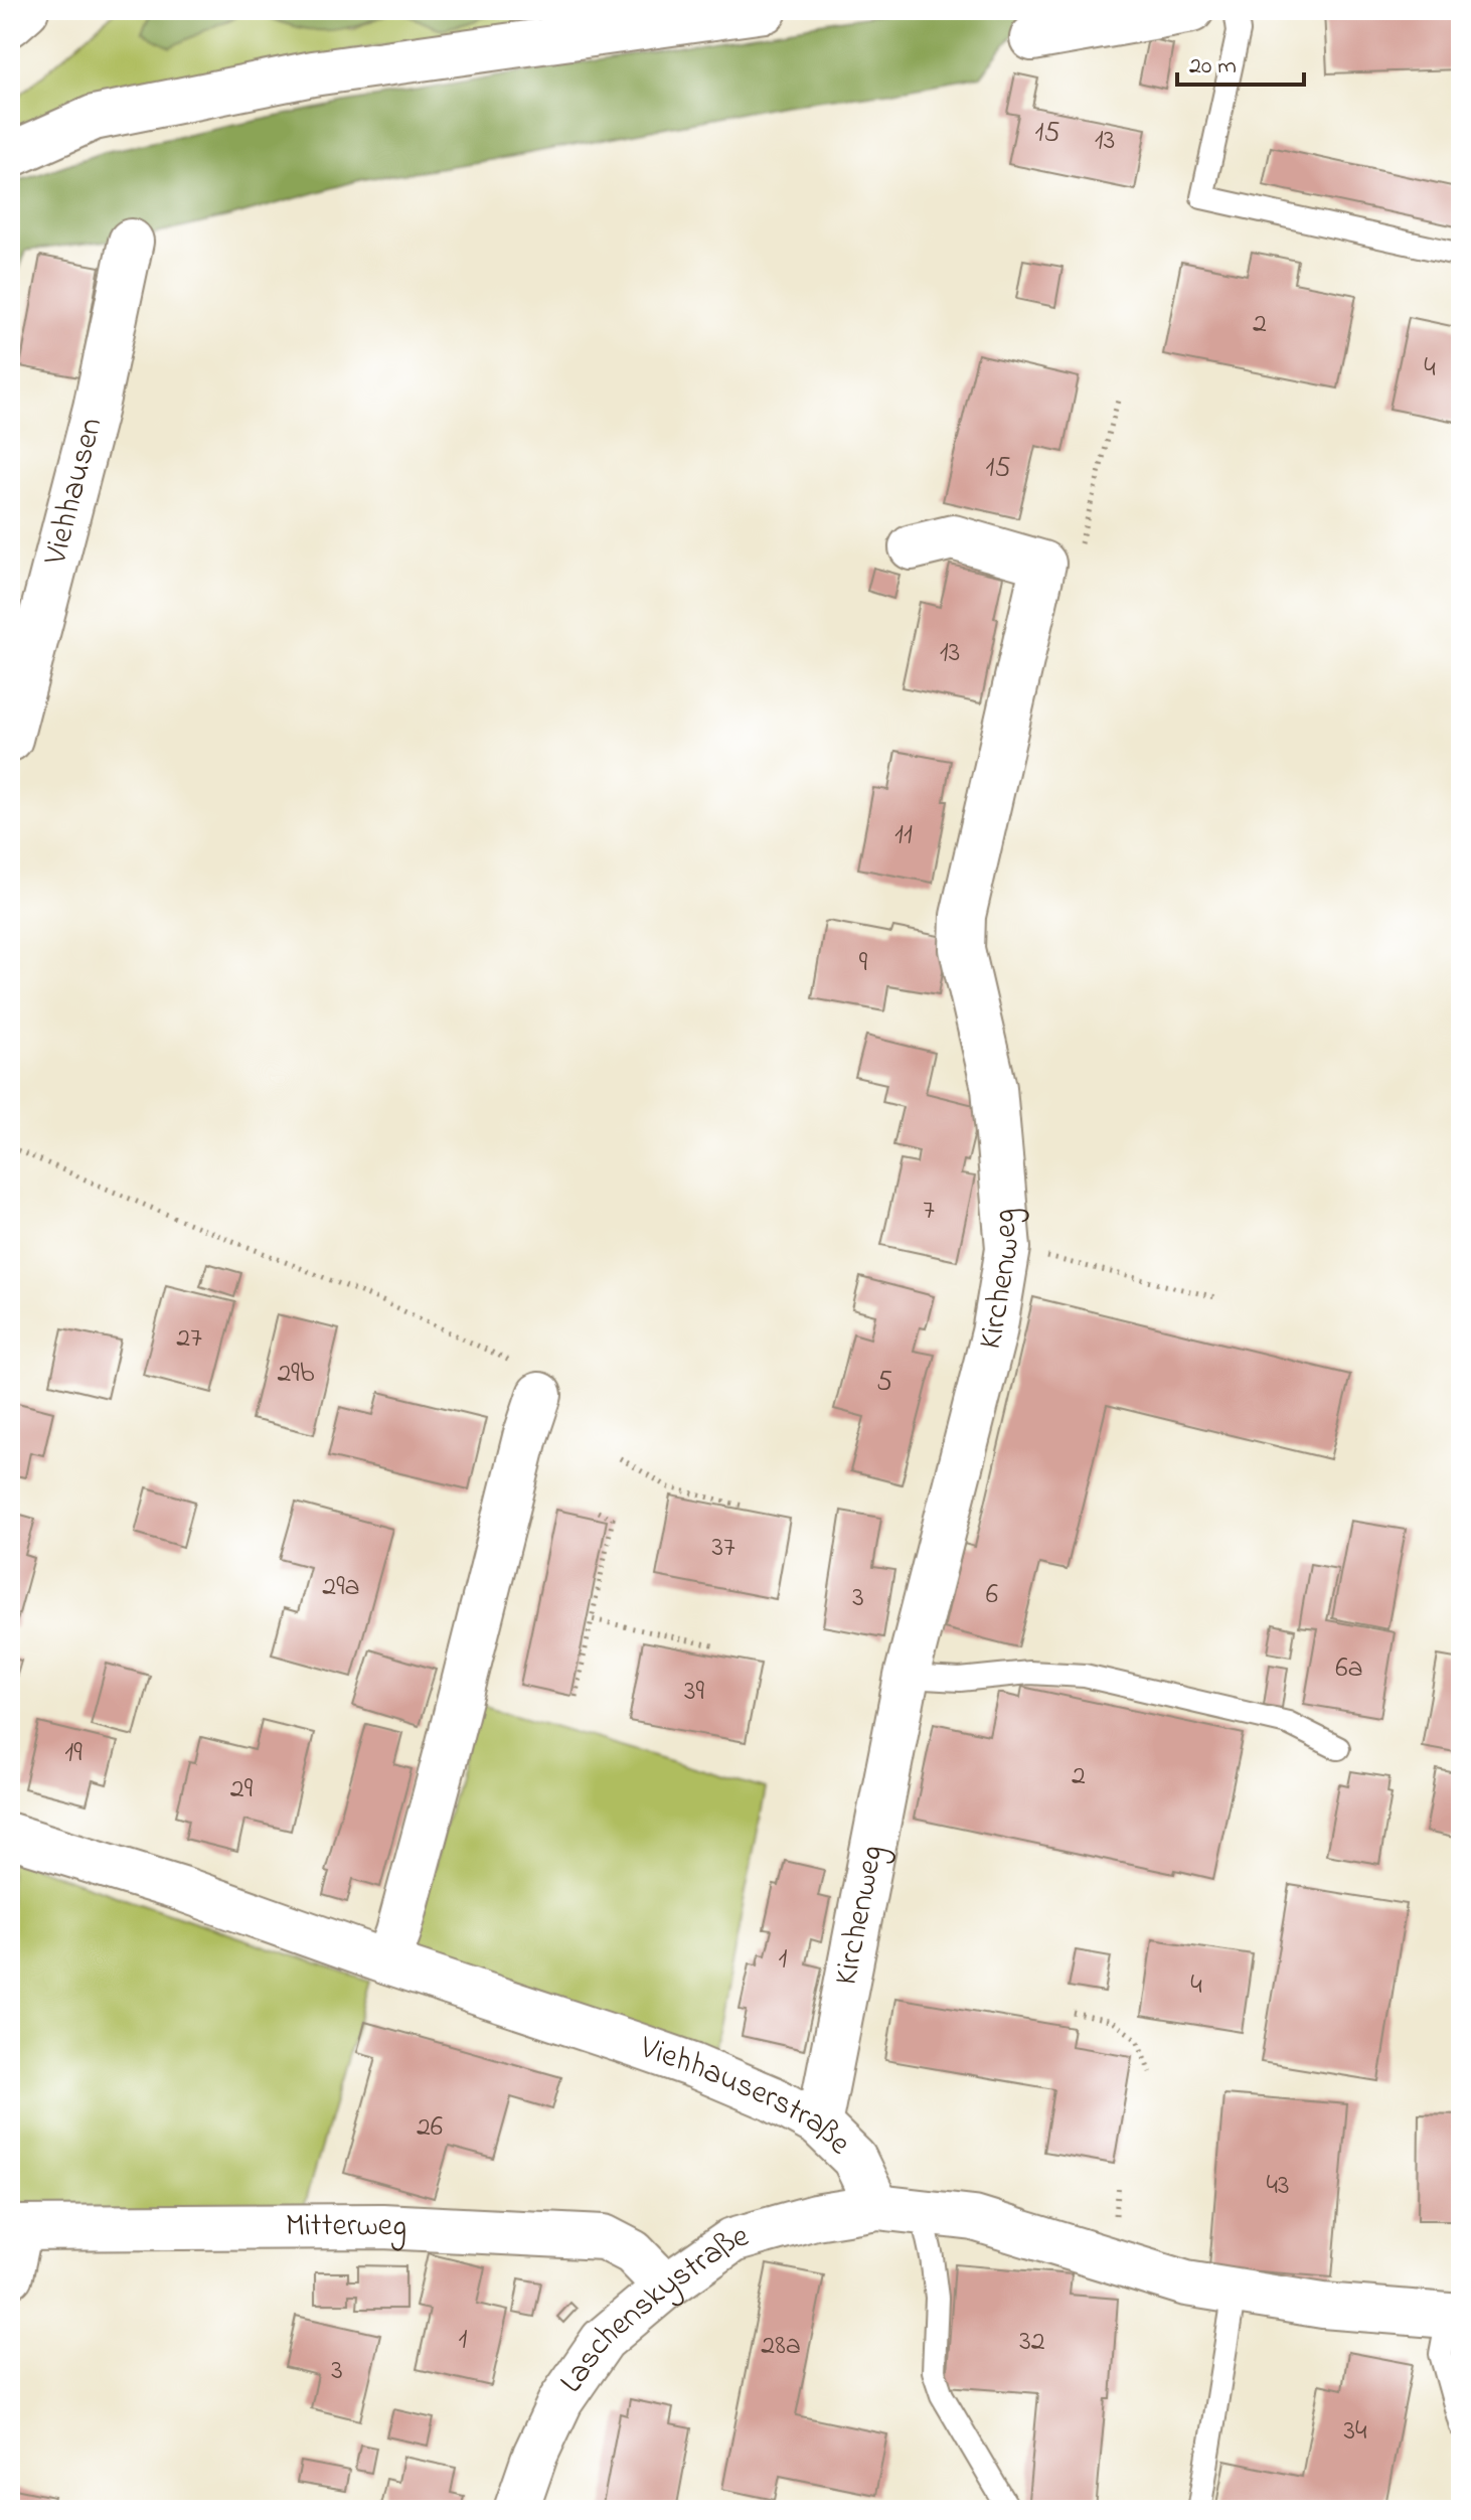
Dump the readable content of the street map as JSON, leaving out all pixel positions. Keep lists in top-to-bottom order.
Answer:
{
  "streets": {
    "main road": [
      "Viehhausen",
      "Kirchenweg",
      "Viehhauserstraße",
      "Mitterweg",
      "Laschenskystraße"
    ]
  },
  "crossings": [
    ["Kirchenweg", "Viehhauserstraße"],
    ["Viehhauserstraße", "Laschenskystraße"],
    ["Mitterweg", "Laschenskystraße"]
  ],
  "house_numbers": [
    "15",
    "13",
    "2",
    "4",
    "15",
    "13",
    "11",
    "9",
    "7",
    "27",
    "29b",
    "5",
    "37",
    "29a",
    "6",
    "3",
    "6a",
    "39",
    "19",
    "2",
    "29",
    "1",
    "4",
    "26",
    "43",
    "1",
    "32",
    "28a",
    "3",
    "34"
  ],
  "scale_bar": "20 m"
}
